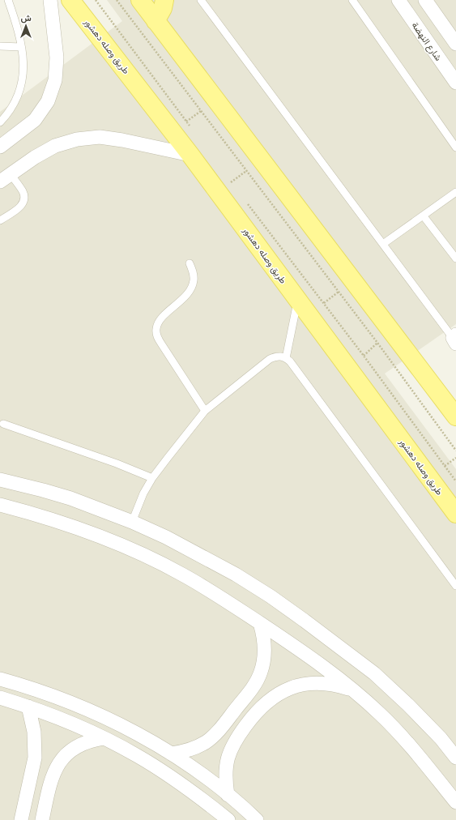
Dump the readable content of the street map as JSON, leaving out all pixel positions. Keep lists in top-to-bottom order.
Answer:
{
  "streets": {
    "main road": ["طريق وصله دهشور"],
    "street": ["شارع النهضة"]
  },
  "north": "top"
}
